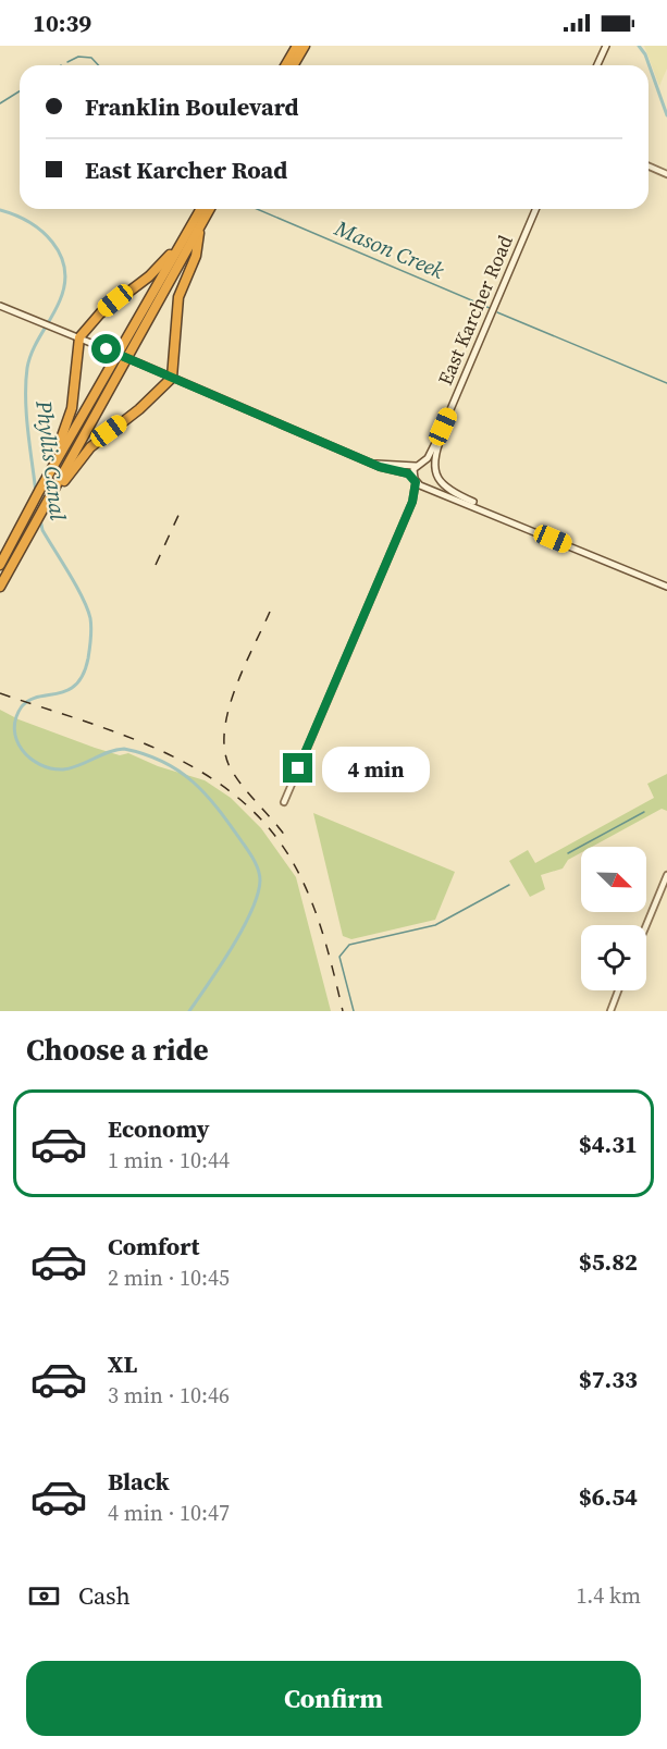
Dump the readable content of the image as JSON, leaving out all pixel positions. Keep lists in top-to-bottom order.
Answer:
{
  "streets": {
    "main road": ["East Karcher Road"]
  },
  "water": ["Mason Creek", "Phyllis Canal"],
  "north": "bottom right",
  "page": {
    "status": "10:39",
    "banner": ["Franklin Boulevard", "East Karcher Road"],
    "bubble": "4 min",
    "heading": "Choose a ride",
    "list": [
      {
        "name": "Economy",
        "note": "1 min · 10:44",
        "value": "$4.31"
      },
      {
        "name": "Comfort",
        "note": "2 min · 10:45",
        "value": "$5.82"
      },
      {
        "name": "XL",
        "note": "3 min · 10:46",
        "value": "$7.33"
      },
      {
        "name": "Black",
        "note": "4 min · 10:47",
        "value": "$6.54"
      }
    ],
    "pay": ["Cash", "1.4 km"],
    "buttons": "Confirm"
  }
}
